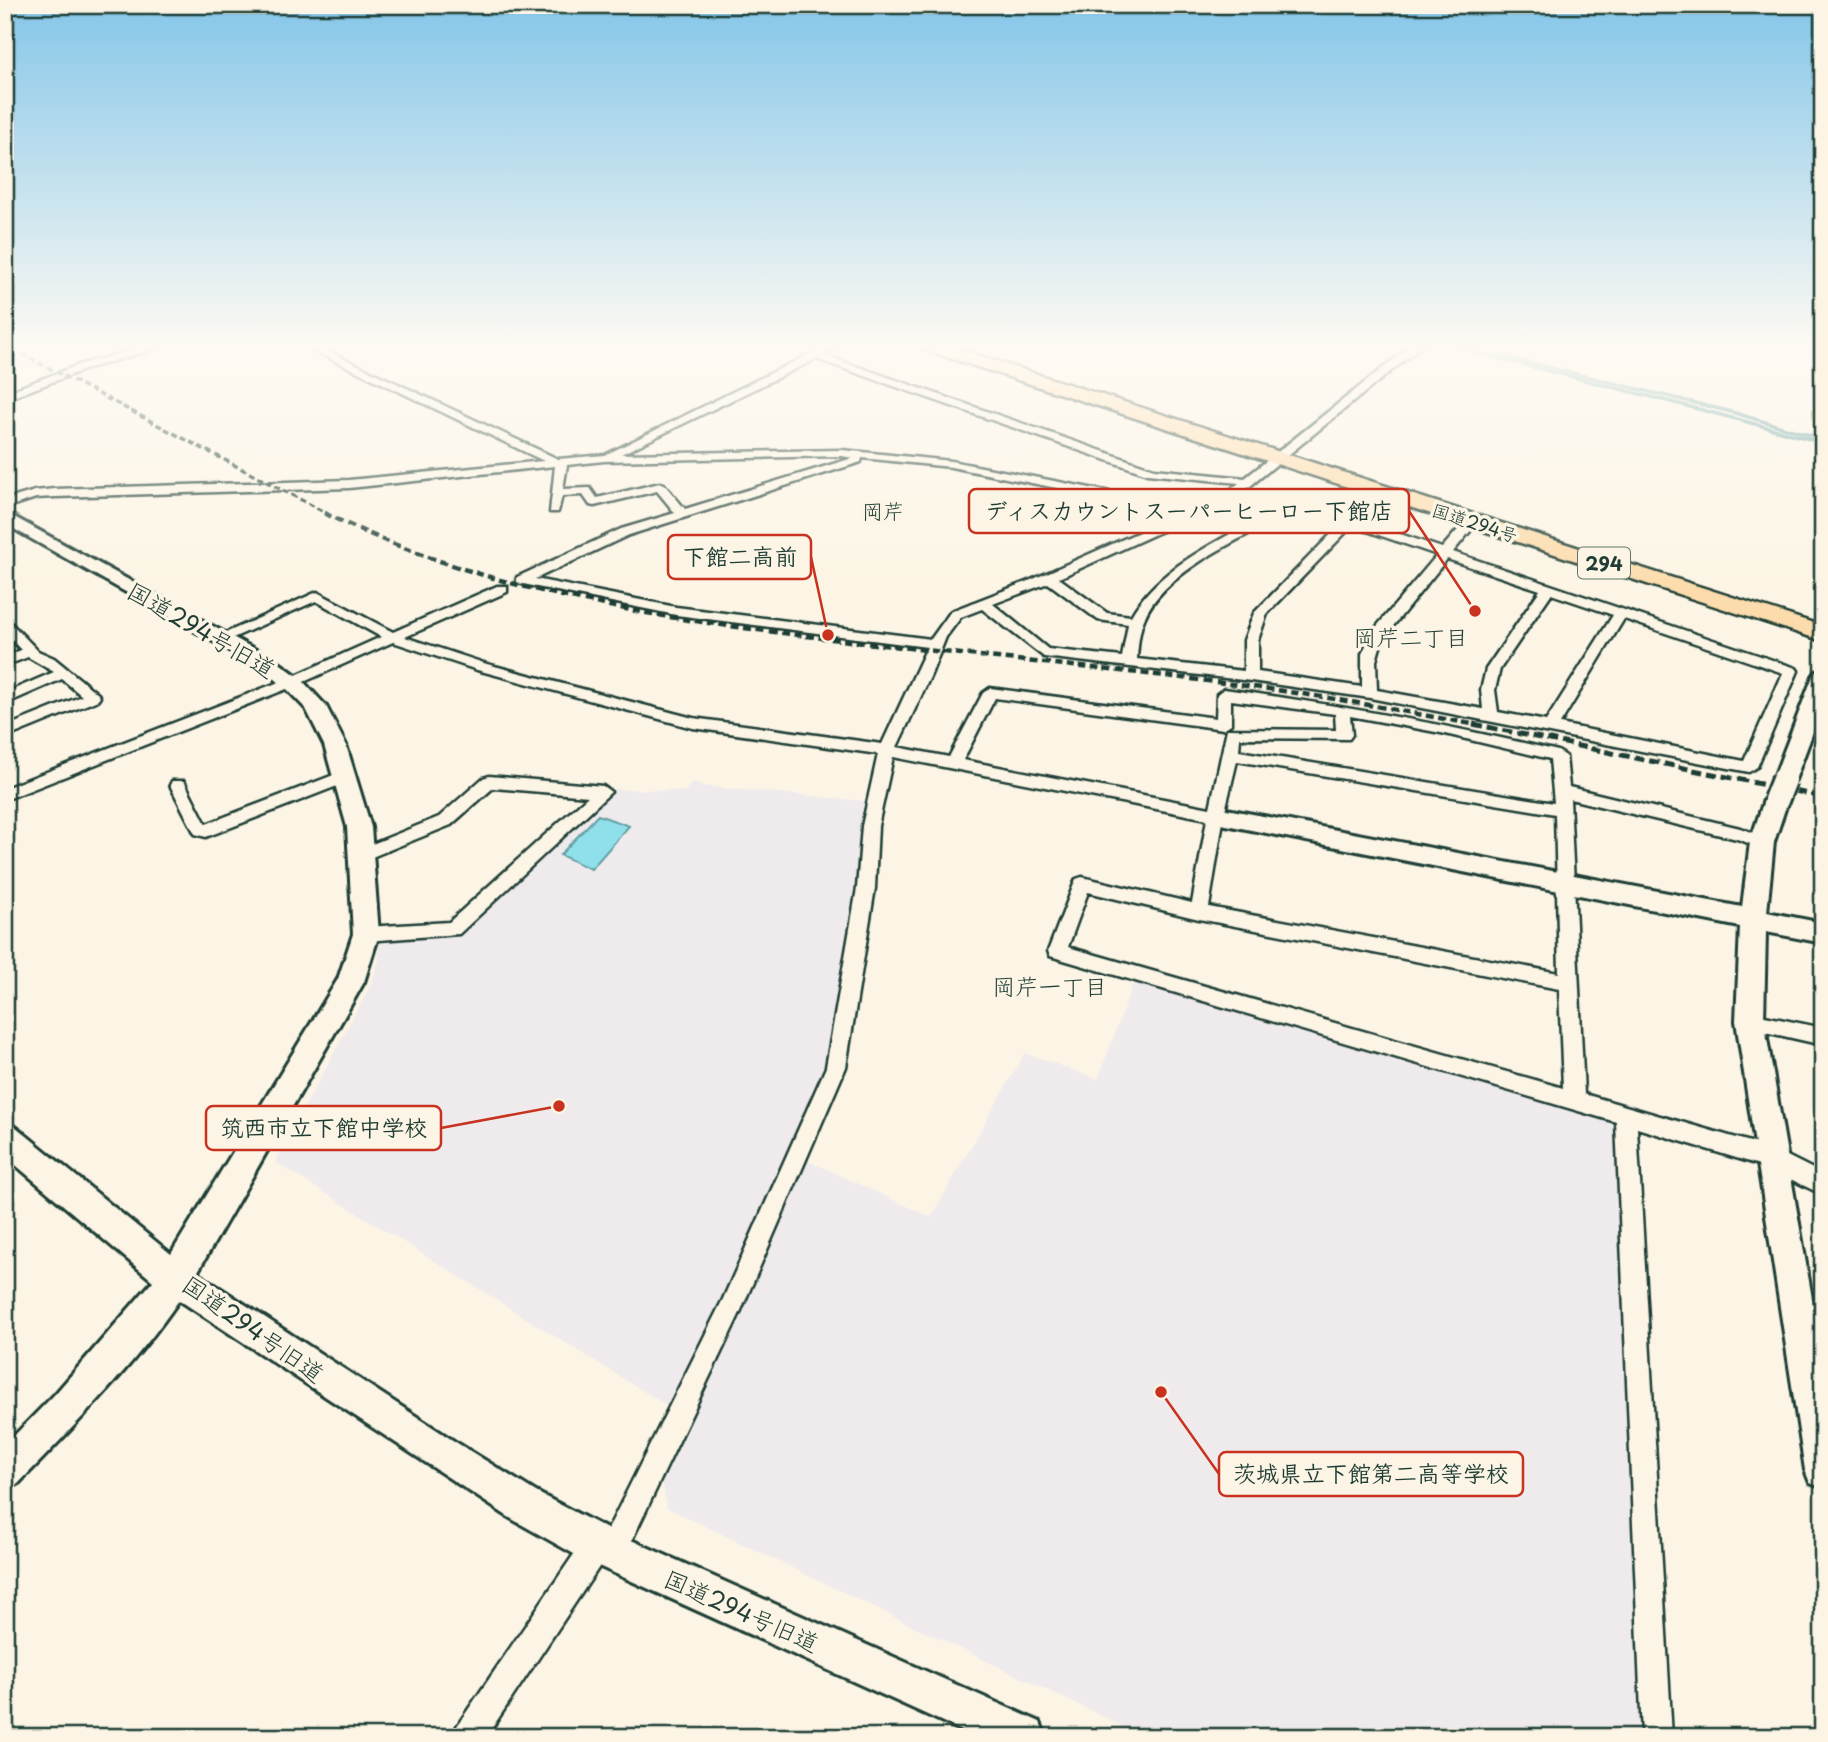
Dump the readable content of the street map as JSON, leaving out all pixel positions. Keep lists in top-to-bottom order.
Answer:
{
  "streets": {
    "highway": ["国道294号", "294"],
    "street": ["国道294号旧道"]
  },
  "districts": ["岡芹", "岡芹二丁目", "岡芹一丁目"],
  "places": [
    "ディスカウントスーパーヒーロー下館店",
    "下館二高前",
    "筑西市立下館中学校",
    "茨城県立下館第二高等学校"
  ]
}
